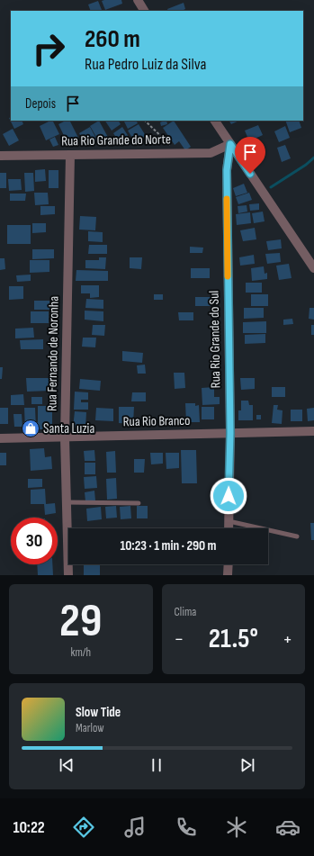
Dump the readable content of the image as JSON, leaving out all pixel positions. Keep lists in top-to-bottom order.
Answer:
{
  "streets": {
    "street": [
      "Rua Rio Grande do Norte",
      "Rua Rio Grande do Sul",
      "Rua Fernando de Noronha",
      "Rua Rio Branco"
    ]
  },
  "crossings": [
    ["Rua Rio Grande do Norte", "Rua Rio Grande do Sul"],
    ["Rua Rio Grande do Norte", "Rua Fernando de Noronha"],
    ["Rua Rio Grande do Sul", "Rua Rio Branco"],
    ["Rua Fernando de Noronha", "Rua Rio Branco"]
  ],
  "places": {
    "shop": ["Santa Luzia"]
  },
  "page": {
    "turn": ["260 m", "Rua Pedro Luiz da Silva"],
    "then": "Depois",
    "limit": "30",
    "trip": "10:23 · 1 min · 290 m",
    "tile": [
      ["29", "km/h"],
      "Clima"
    ],
    "heat": ["−", "21.5°", "+"],
    "song": ["Slow Tide", "Marlow"],
    "tabs": "10:22"
  }
}
